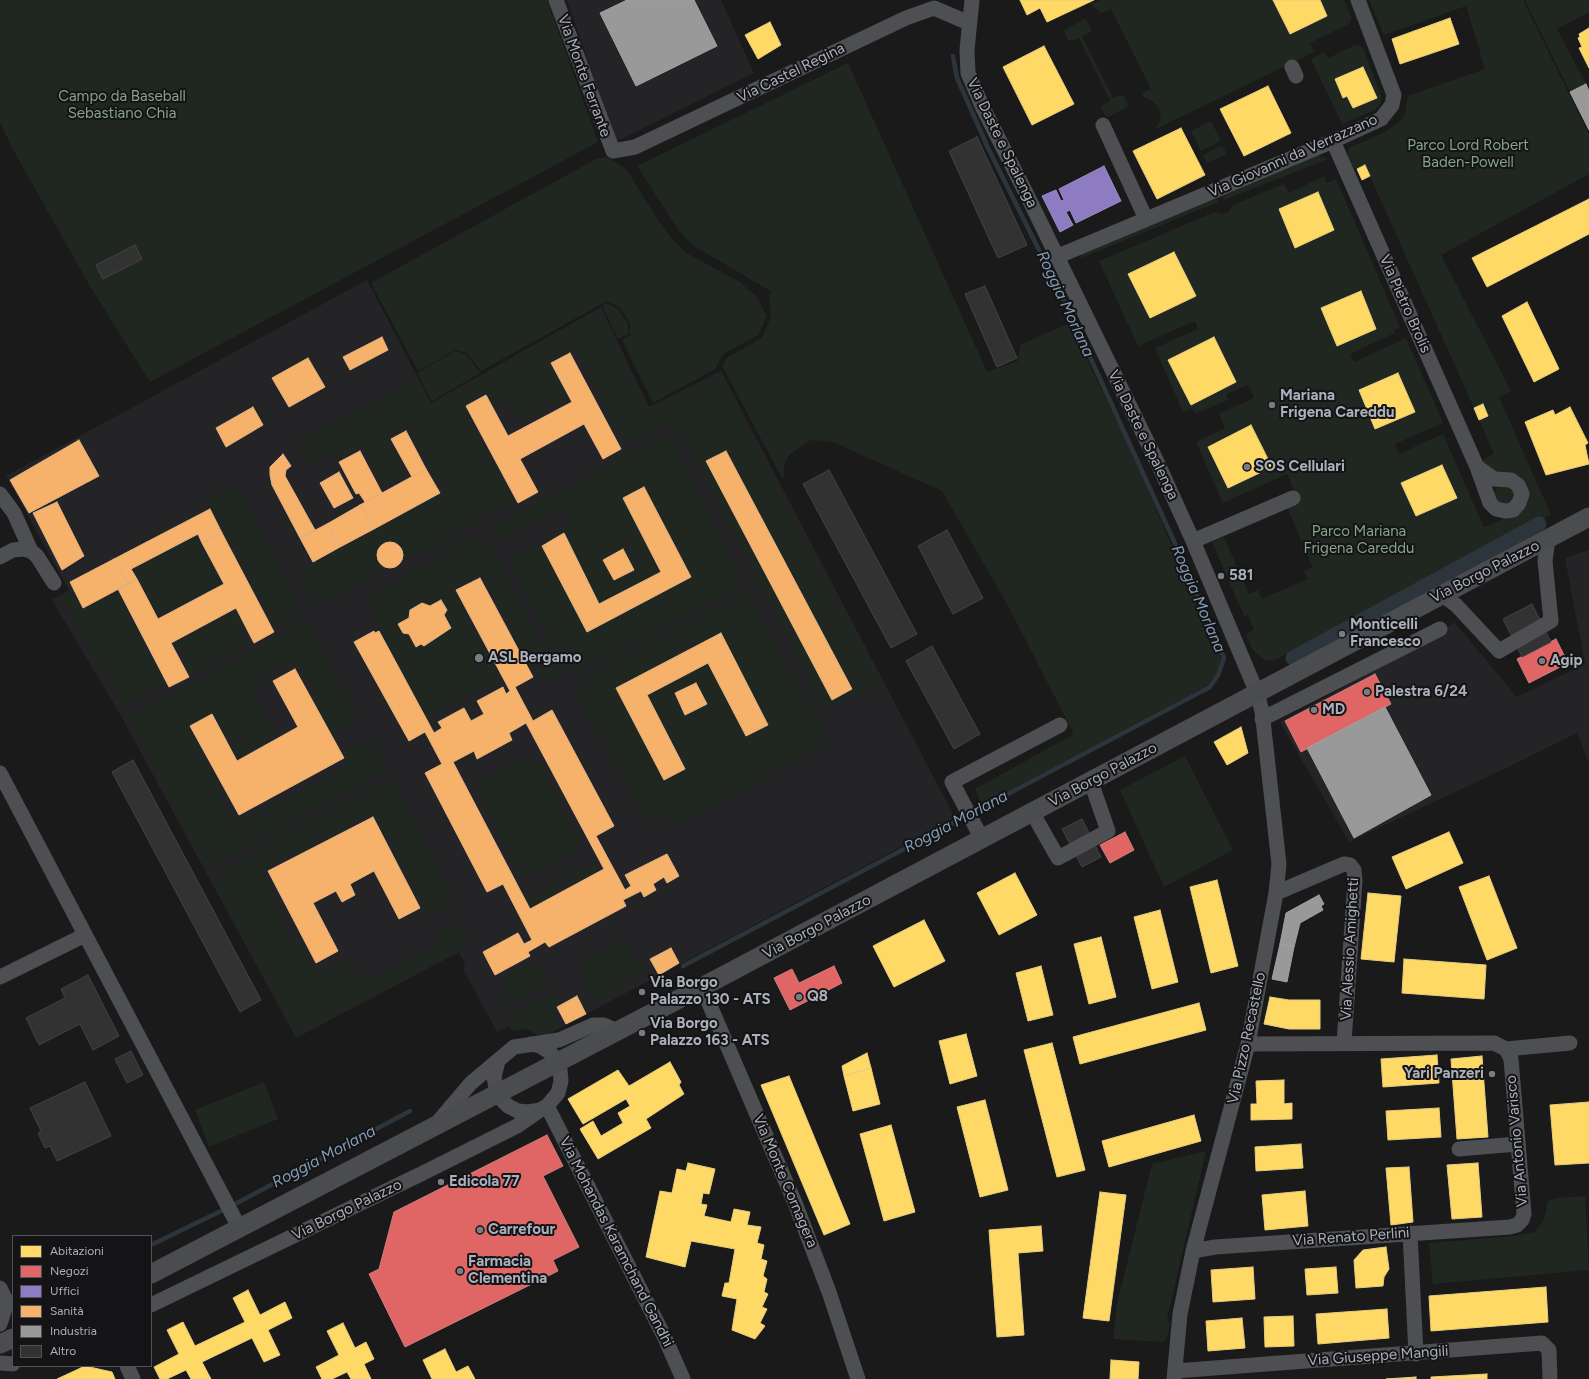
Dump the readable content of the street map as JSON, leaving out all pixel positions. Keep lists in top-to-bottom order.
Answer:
{
  "streets": {
    "main road": ["Via Borgo Palazzo"],
    "street": [
      "Via Castel Regina",
      "Via Monte Ferrante",
      "Via Daste e Spalenga",
      "Via Giovanni da Verrazzano",
      "Via Pietro Brolis",
      "Via Alessio Amighetti",
      "Via Pizzo Recastello",
      "Via Antonio Varisco",
      "Via Monte Cornagera",
      "Via Renato Perlini",
      "Via Mohandas Karamchand Gandhi",
      "Via Giuseppe Mangili"
    ]
  },
  "crossings": [
    ["Via Castel Regina", "Via Monte Ferrante"],
    ["Via Castel Regina", "Via Daste e Spalenga"],
    ["Via Daste e Spalenga", "Via Giovanni da Verrazzano"],
    ["Via Daste e Spalenga", "Via Borgo Palazzo"],
    ["Via Daste e Spalenga", "Via Pizzo Recastello"],
    ["Via Giovanni da Verrazzano", "Via Pietro Brolis"],
    ["Via Borgo Palazzo", "Via Pizzo Recastello"],
    ["Via Borgo Palazzo", "Via Monte Cornagera"],
    ["Via Borgo Palazzo", "Via Mohandas Karamchand Gandhi"],
    ["Via Alessio Amighetti", "Via Pizzo Recastello"],
    ["Via Alessio Amighetti", "Via Antonio Varisco"],
    ["Via Pizzo Recastello", "Via Renato Perlini"],
    ["Via Pizzo Recastello", "Via Giuseppe Mangili"],
    ["Via Antonio Varisco", "Via Renato Perlini"]
  ],
  "water": ["Roggia Morlana"],
  "parks": ["Campo da Baseball Sebastiano Chia", "Parco Lord Robert Baden-Powell", "Parco Mariana Frigena Careddu"],
  "places": [
    "Mariana Frigena Careddu",
    "SOS Cellulari",
    "581",
    "Monticelli Francesco",
    "ASL Bergamo",
    "Agip",
    "Palestra 6/24",
    "MD",
    "Via Borgo Palazzo 130 - ATS",
    "Q8",
    "Via Borgo Palazzo 163 - ATS",
    "Yari Panzeri",
    "Edicola 77",
    "Carrefour",
    "Farmacia Clementina"
  ],
  "legend": [
    "Abitazioni",
    "Negozi",
    "Uffici",
    "Sanità",
    "Industria",
    "Altro"
  ]
}
